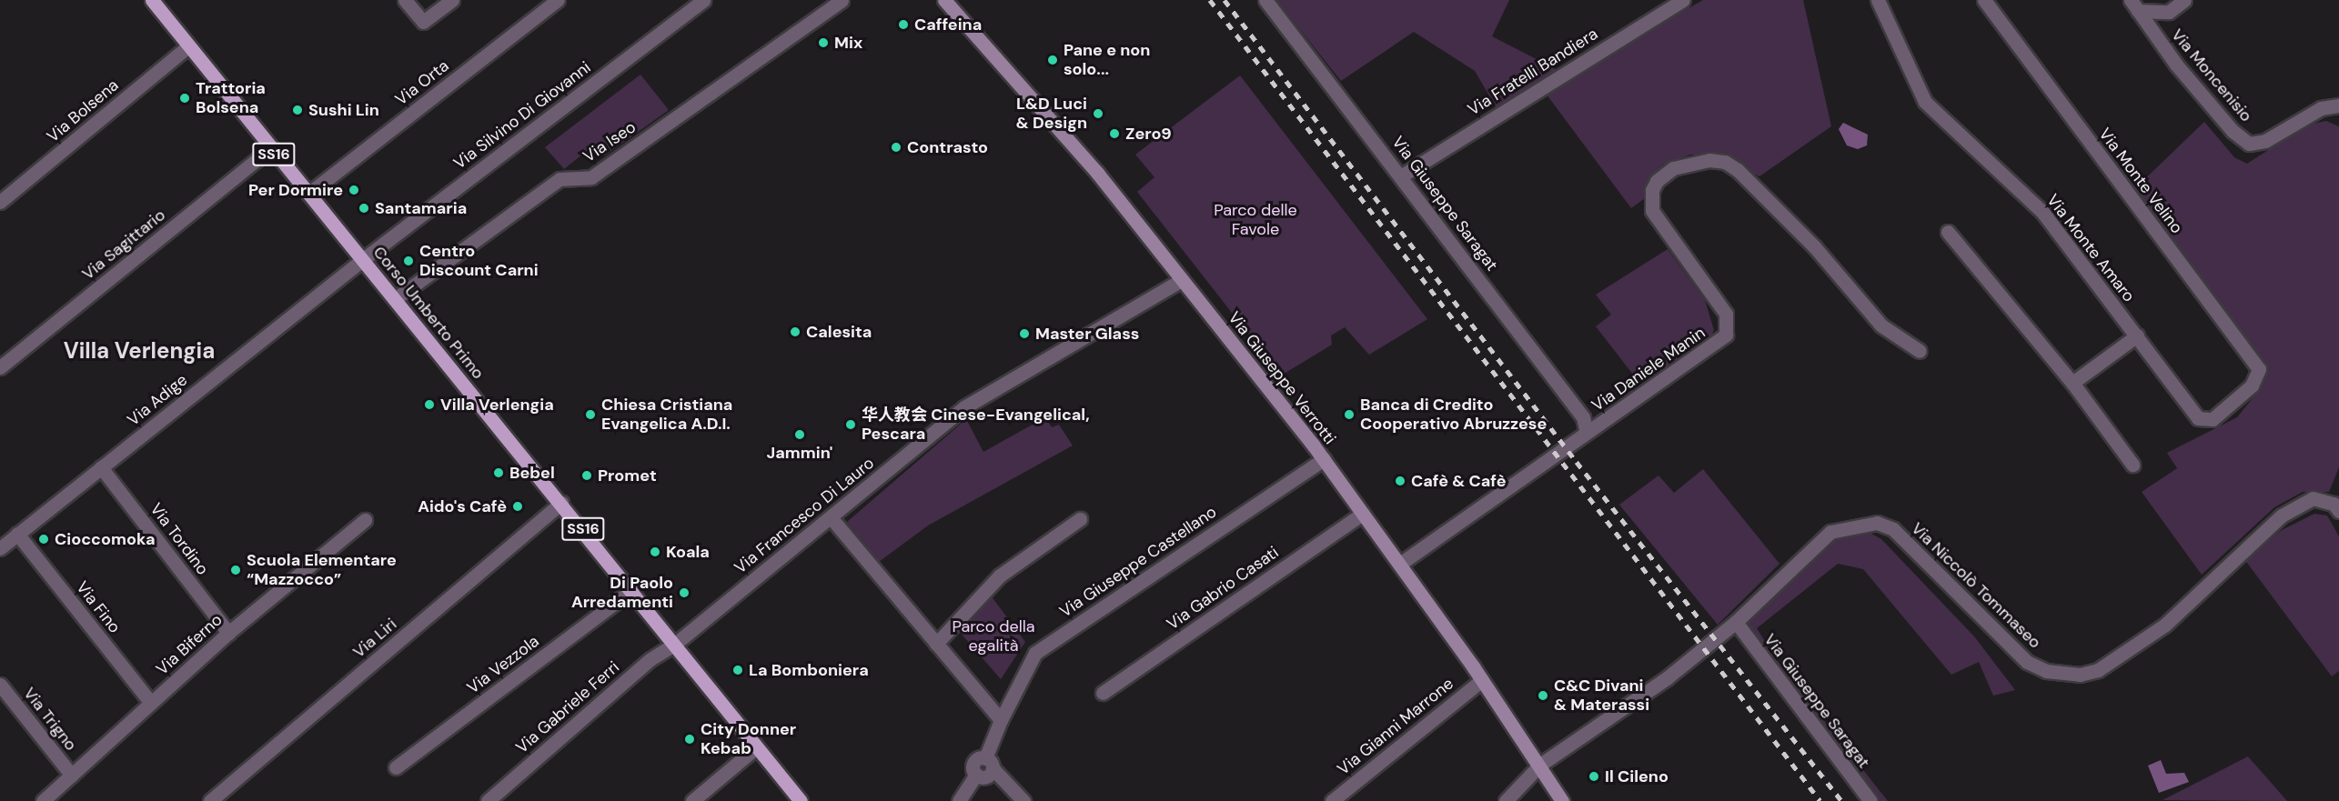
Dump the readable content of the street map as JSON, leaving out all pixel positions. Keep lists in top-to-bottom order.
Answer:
{
  "streets": {
    "main road": ["SS16", "Corso Umberto Primo"],
    "street": [
      "Via Fratelli Bandiera",
      "Via Moncenisio",
      "Via Orta",
      "Via Bolsena",
      "Via Silvino Di Giovanni",
      "Via Iseo",
      "Via Monte Velino",
      "Via Giuseppe Saragat",
      "Via Sagittario",
      "Via Monte Amaro",
      "Via Daniele Manin",
      "Via Giuseppe Verrotti",
      "Via Adige",
      "Via Francesco Di Lauro",
      "Via Tordino",
      "Via Giuseppe Castellano",
      "Via Niccolò Tommaseo",
      "Via Gabrio Casati",
      "Via Fino",
      "Via Liri",
      "Via Biferno",
      "Via Vezzola",
      "Via Gabriele Ferri",
      "Via Trigno",
      "Via Gianni Marrone"
    ]
  },
  "crossings": [
    ["Via Fratelli Bandiera", "Via Giuseppe Saragat"],
    ["Via Orta", "Corso Umberto Primo"],
    ["Via Bolsena", "Corso Umberto Primo"],
    ["Via Silvino Di Giovanni", "Corso Umberto Primo"],
    ["Via Silvino Di Giovanni", "Via Adige"],
    ["Via Iseo", "Corso Umberto Primo"],
    ["Via Monte Velino", "Via Monte Amaro"],
    ["Via Giuseppe Saragat", "Via Daniele Manin"],
    ["Via Giuseppe Saragat", "Via Niccolò Tommaseo"],
    ["Via Sagittario", "Corso Umberto Primo"],
    ["Corso Umberto Primo", "Via Adige"],
    ["Corso Umberto Primo", "Via Francesco Di Lauro"],
    ["Corso Umberto Primo", "Via Liri"],
    ["Corso Umberto Primo", "Via Vezzola"],
    ["Corso Umberto Primo", "Via Gabriele Ferri"],
    ["Via Daniele Manin", "Via Giuseppe Verrotti"],
    ["Via Giuseppe Verrotti", "Via Francesco Di Lauro"],
    ["Via Giuseppe Verrotti", "Via Giuseppe Castellano"],
    ["Via Giuseppe Verrotti", "Via Niccolò Tommaseo"],
    ["Via Giuseppe Verrotti", "Via Gabrio Casati"],
    ["Via Giuseppe Verrotti", "Via Gianni Marrone"],
    ["Via Adige", "Via Tordino"],
    ["Via Adige", "Via Fino"],
    ["Via Francesco Di Lauro", "Via Gabriele Ferri"],
    ["Via Tordino", "Via Biferno"],
    ["Via Fino", "Via Biferno"],
    ["Via Biferno", "Via Trigno"]
  ],
  "districts": ["Villa Verlengia"],
  "parks": ["Parco delle Favole", "Parco della egalità"],
  "places": [
    "Caffeina",
    "Mix",
    "Pane e non solo...",
    "Trattoria Bolsena",
    "Sushi Lin",
    "L&D Luci & Design",
    "Zero9",
    "Contrasto",
    "Per Dormire",
    "Santamaria",
    "Centro Discount Carni",
    "Calesita",
    "Master Glass",
    "Villa Verlengia",
    "Chiesa Cristiana Evangelica A.D.I.",
    "Banca di Credito Cooperativo Abruzzese",
    "华人教会 Cinese-Evangelical, Pescara",
    "Jammin'",
    "Bebel",
    "Promet",
    "Cafè & Cafè",
    "Aido's Cafè",
    "Cioccomoka",
    "Koala",
    "Scuola Elementare “Mazzocco”",
    "Di Paolo Arredamenti",
    "La Bomboniera",
    "C&C Divani & Materassi",
    "City Donner Kebab",
    "Il Cileno"
  ]
}
